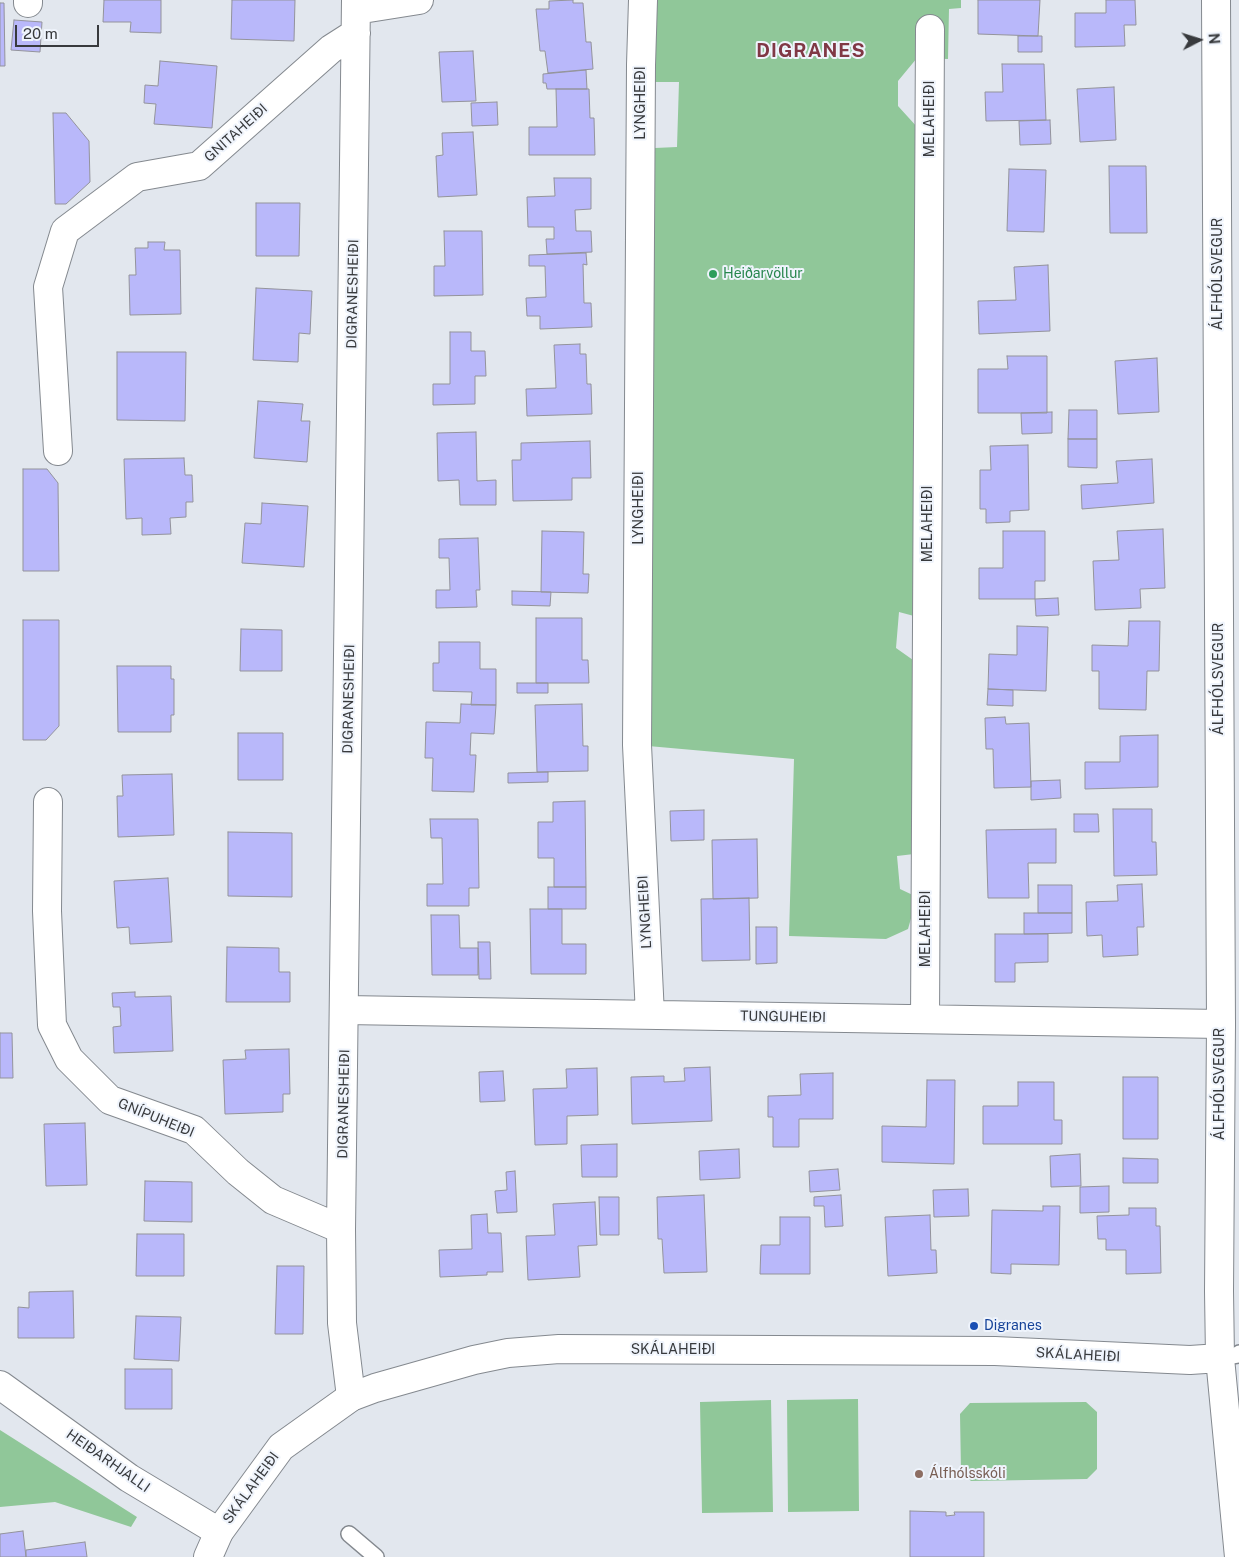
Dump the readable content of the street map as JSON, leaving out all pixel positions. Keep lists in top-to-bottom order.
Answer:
{
  "streets": {
    "street": [
      "LYNGHEIÐI",
      "MELAHEIÐI",
      "GNITAHEIÐI",
      "ÁLFHÓLSVEGUR",
      "DIGRANESHEIÐI",
      "TUNGUHEIÐI",
      "GNÍPUHEIÐI",
      "SKÁLAHEIÐI",
      "HEIÐARHJALLI"
    ]
  },
  "crossings": [
    ["LYNGHEIÐI", "TUNGUHEIÐI"],
    ["MELAHEIÐI", "TUNGUHEIÐI"],
    ["GNITAHEIÐI", "DIGRANESHEIÐI"],
    ["ÁLFHÓLSVEGUR", "TUNGUHEIÐI"],
    ["ÁLFHÓLSVEGUR", "SKÁLAHEIÐI"],
    ["DIGRANESHEIÐI", "TUNGUHEIÐI"],
    ["DIGRANESHEIÐI", "GNÍPUHEIÐI"],
    ["DIGRANESHEIÐI", "SKÁLAHEIÐI"],
    ["SKÁLAHEIÐI", "HEIÐARHJALLI"]
  ],
  "districts": ["DIGRANES"],
  "places": ["Heiðarvöllur", "Digranes", "Álfhólsskóli"],
  "scale_bar": "20 m",
  "north": "right"
}
